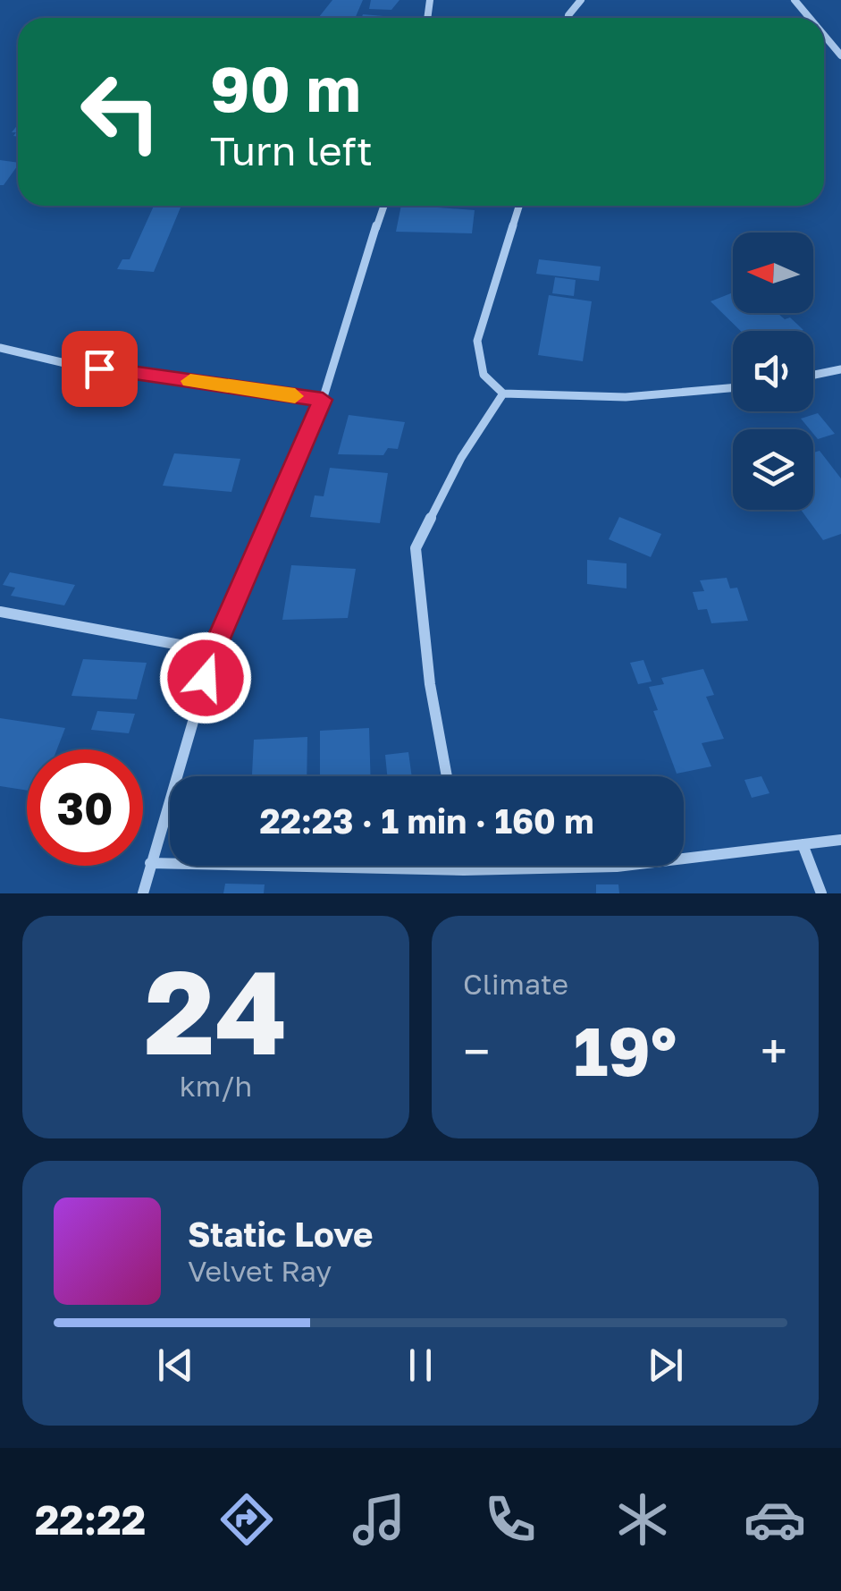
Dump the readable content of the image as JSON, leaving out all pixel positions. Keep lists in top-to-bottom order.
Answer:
{
  "north": "left",
  "page": {
    "turn": ["90 m", "Turn left"],
    "limit": "30",
    "trip": "22:23 · 1 min · 160 m",
    "tile": [
      ["24", "km/h"],
      "Climate"
    ],
    "heat": ["−", "19°", "+"],
    "song": ["Static Love", "Velvet Ray"],
    "tabs": "22:22"
  }
}
